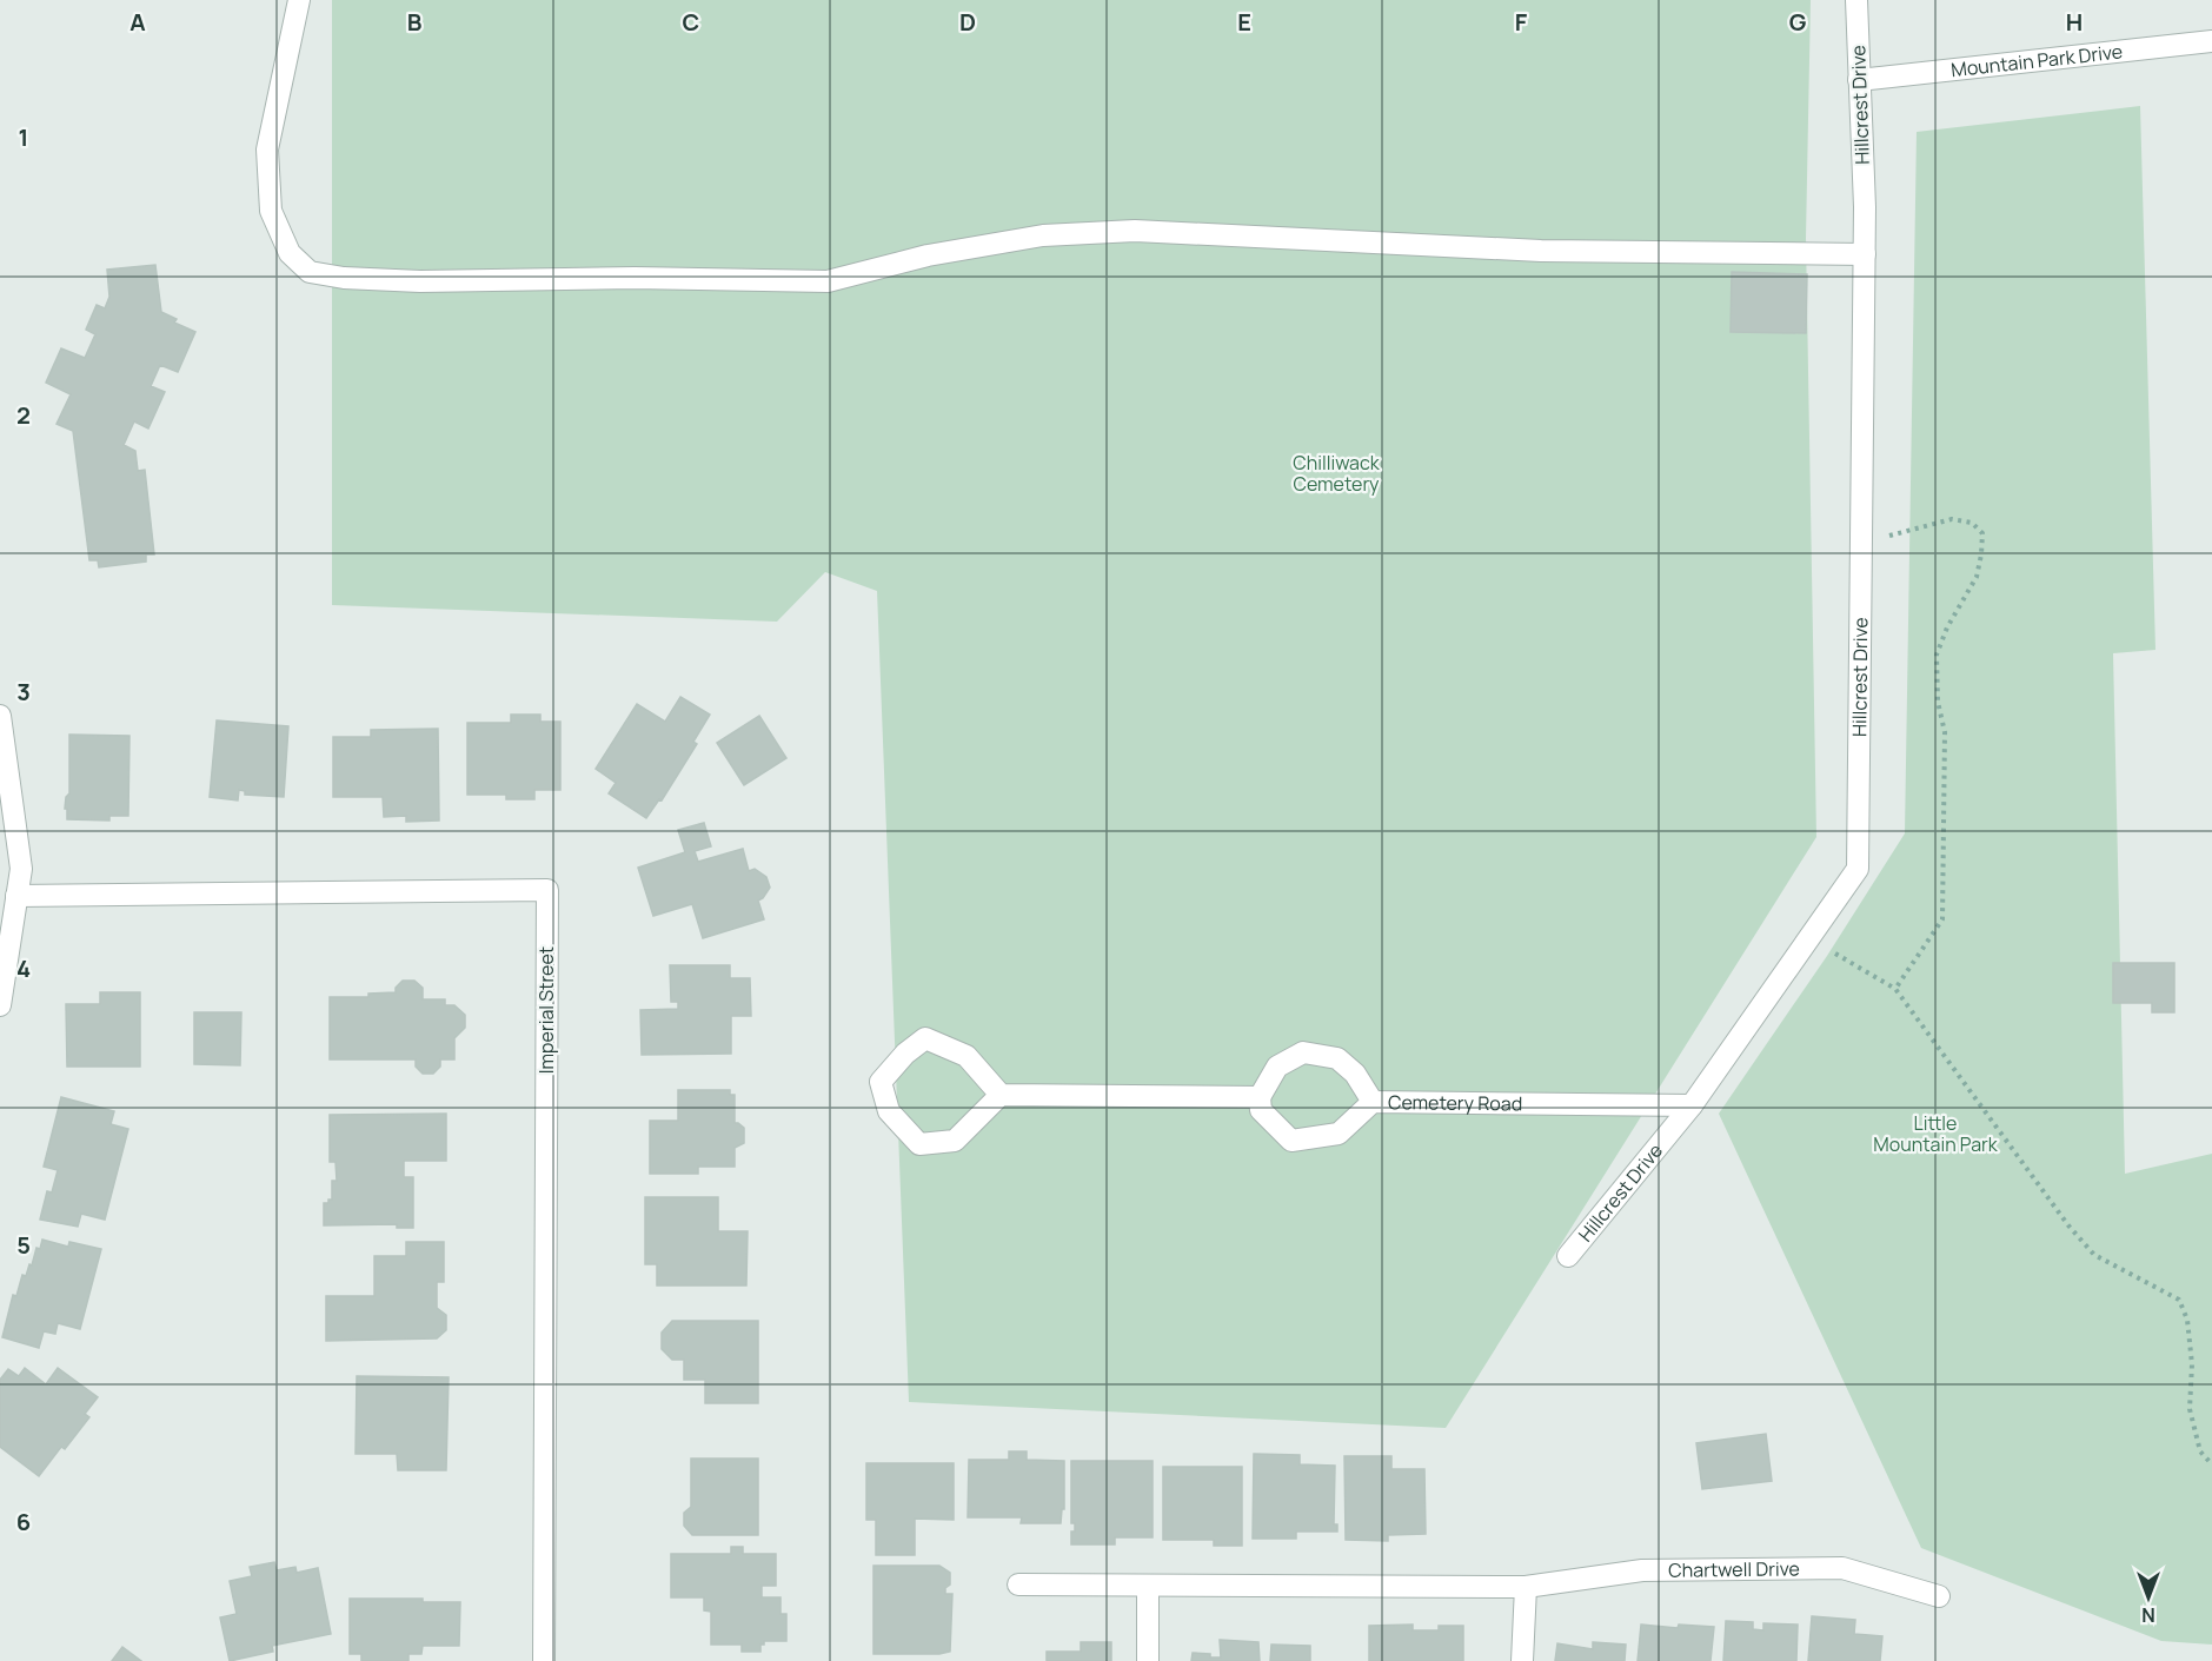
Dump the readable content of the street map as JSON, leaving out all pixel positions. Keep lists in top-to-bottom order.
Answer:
{
  "streets": {
    "street": [
      "Mountain Park Drive",
      "Hillcrest Drive",
      "Imperial Street",
      "Cemetery Road",
      "Chartwell Drive"
    ]
  },
  "crossings": [
    ["Mountain Park Drive", "Hillcrest Drive"],
    ["Hillcrest Drive", "Cemetery Road"]
  ],
  "parks": ["Chilliwack Cemetery", "Little Mountain Park"],
  "north": "bottom",
  "grid": {
    "columns": [
      "A",
      "B",
      "C",
      "D",
      "E",
      "F",
      "G",
      "H"
    ],
    "rows": [
      "1",
      "2",
      "3",
      "4",
      "5",
      "6"
    ]
  }
}
